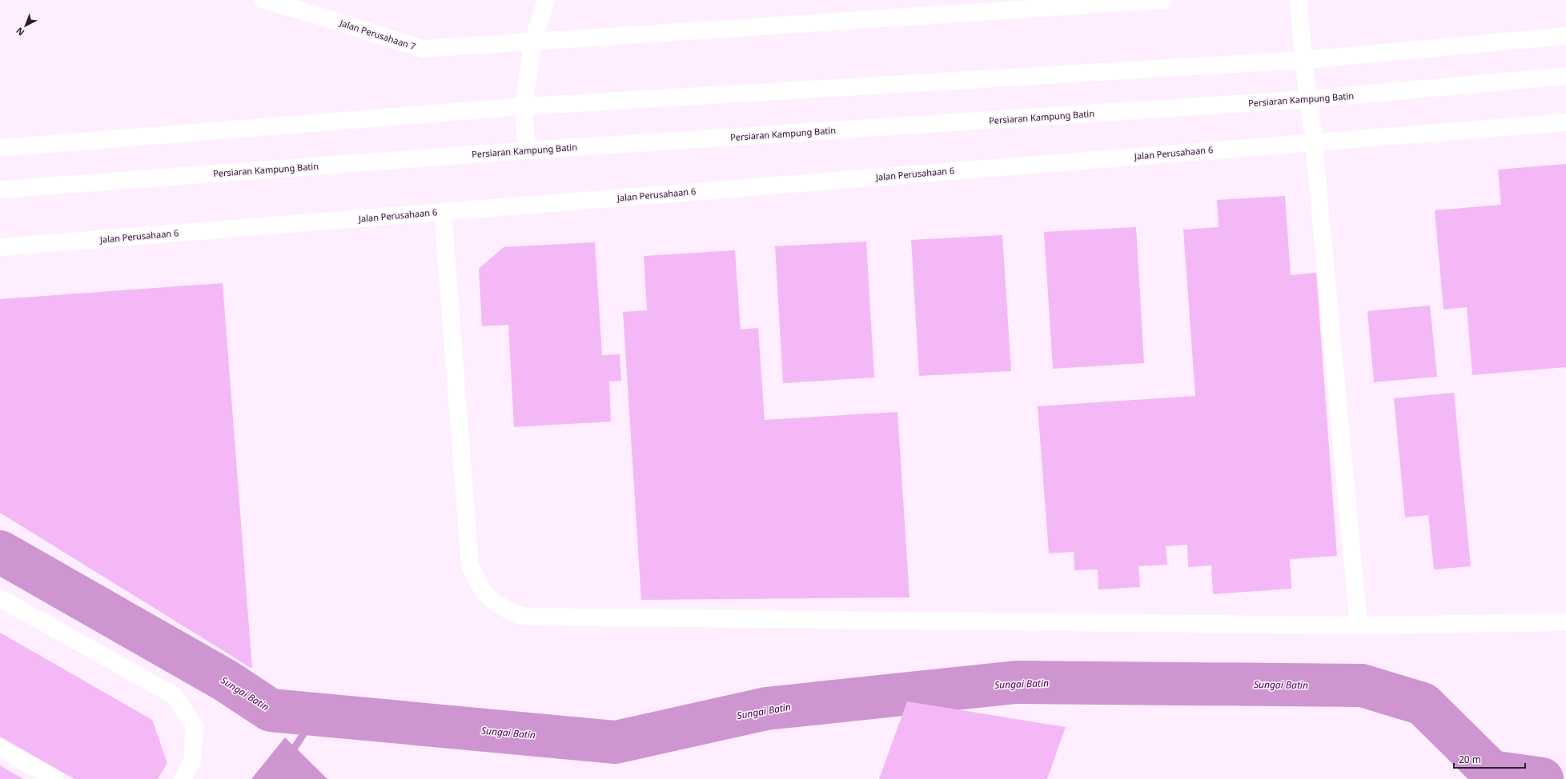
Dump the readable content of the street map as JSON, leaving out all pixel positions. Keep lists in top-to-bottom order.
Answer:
{
  "streets": {
    "street": ["Jalan Perusahaan 7", "Persiaran Kampung Batin", "Jalan Perusahaan 6"]
  },
  "water": ["Sungai Batin"],
  "scale_bar": "20 m",
  "north": "bottom left"
}
